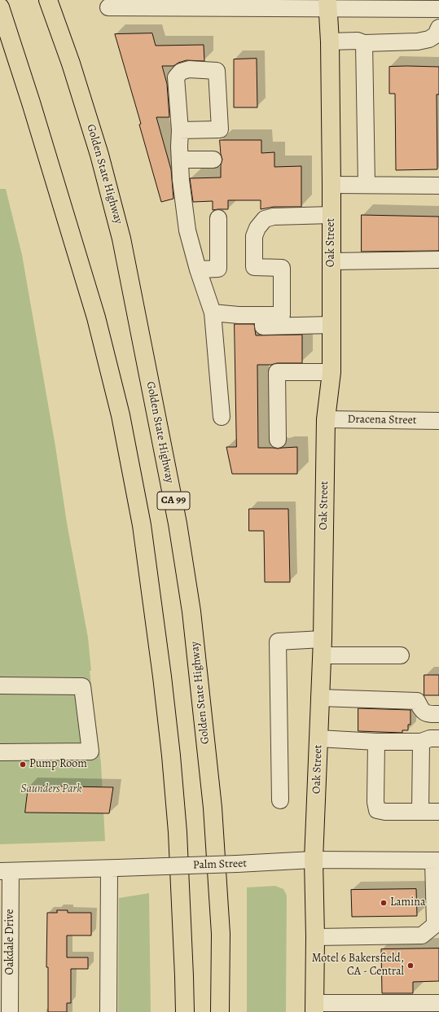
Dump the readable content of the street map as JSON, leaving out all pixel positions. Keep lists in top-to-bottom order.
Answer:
{
  "streets": {
    "main road": ["Golden State Highway", "Oak Street", "CA 99"],
    "street": ["Dracena Street", "Palm Street", "Oakdale Drive"]
  },
  "crossings": [
    ["Oak Street", "Dracena Street"],
    ["Oak Street", "Palm Street"],
    ["Palm Street", "Oakdale Drive"]
  ],
  "parks": ["Saunders Park"],
  "places": ["Pump Room", "Lamina", "Motel 6 Bakersfield, CA - Central"]
}
